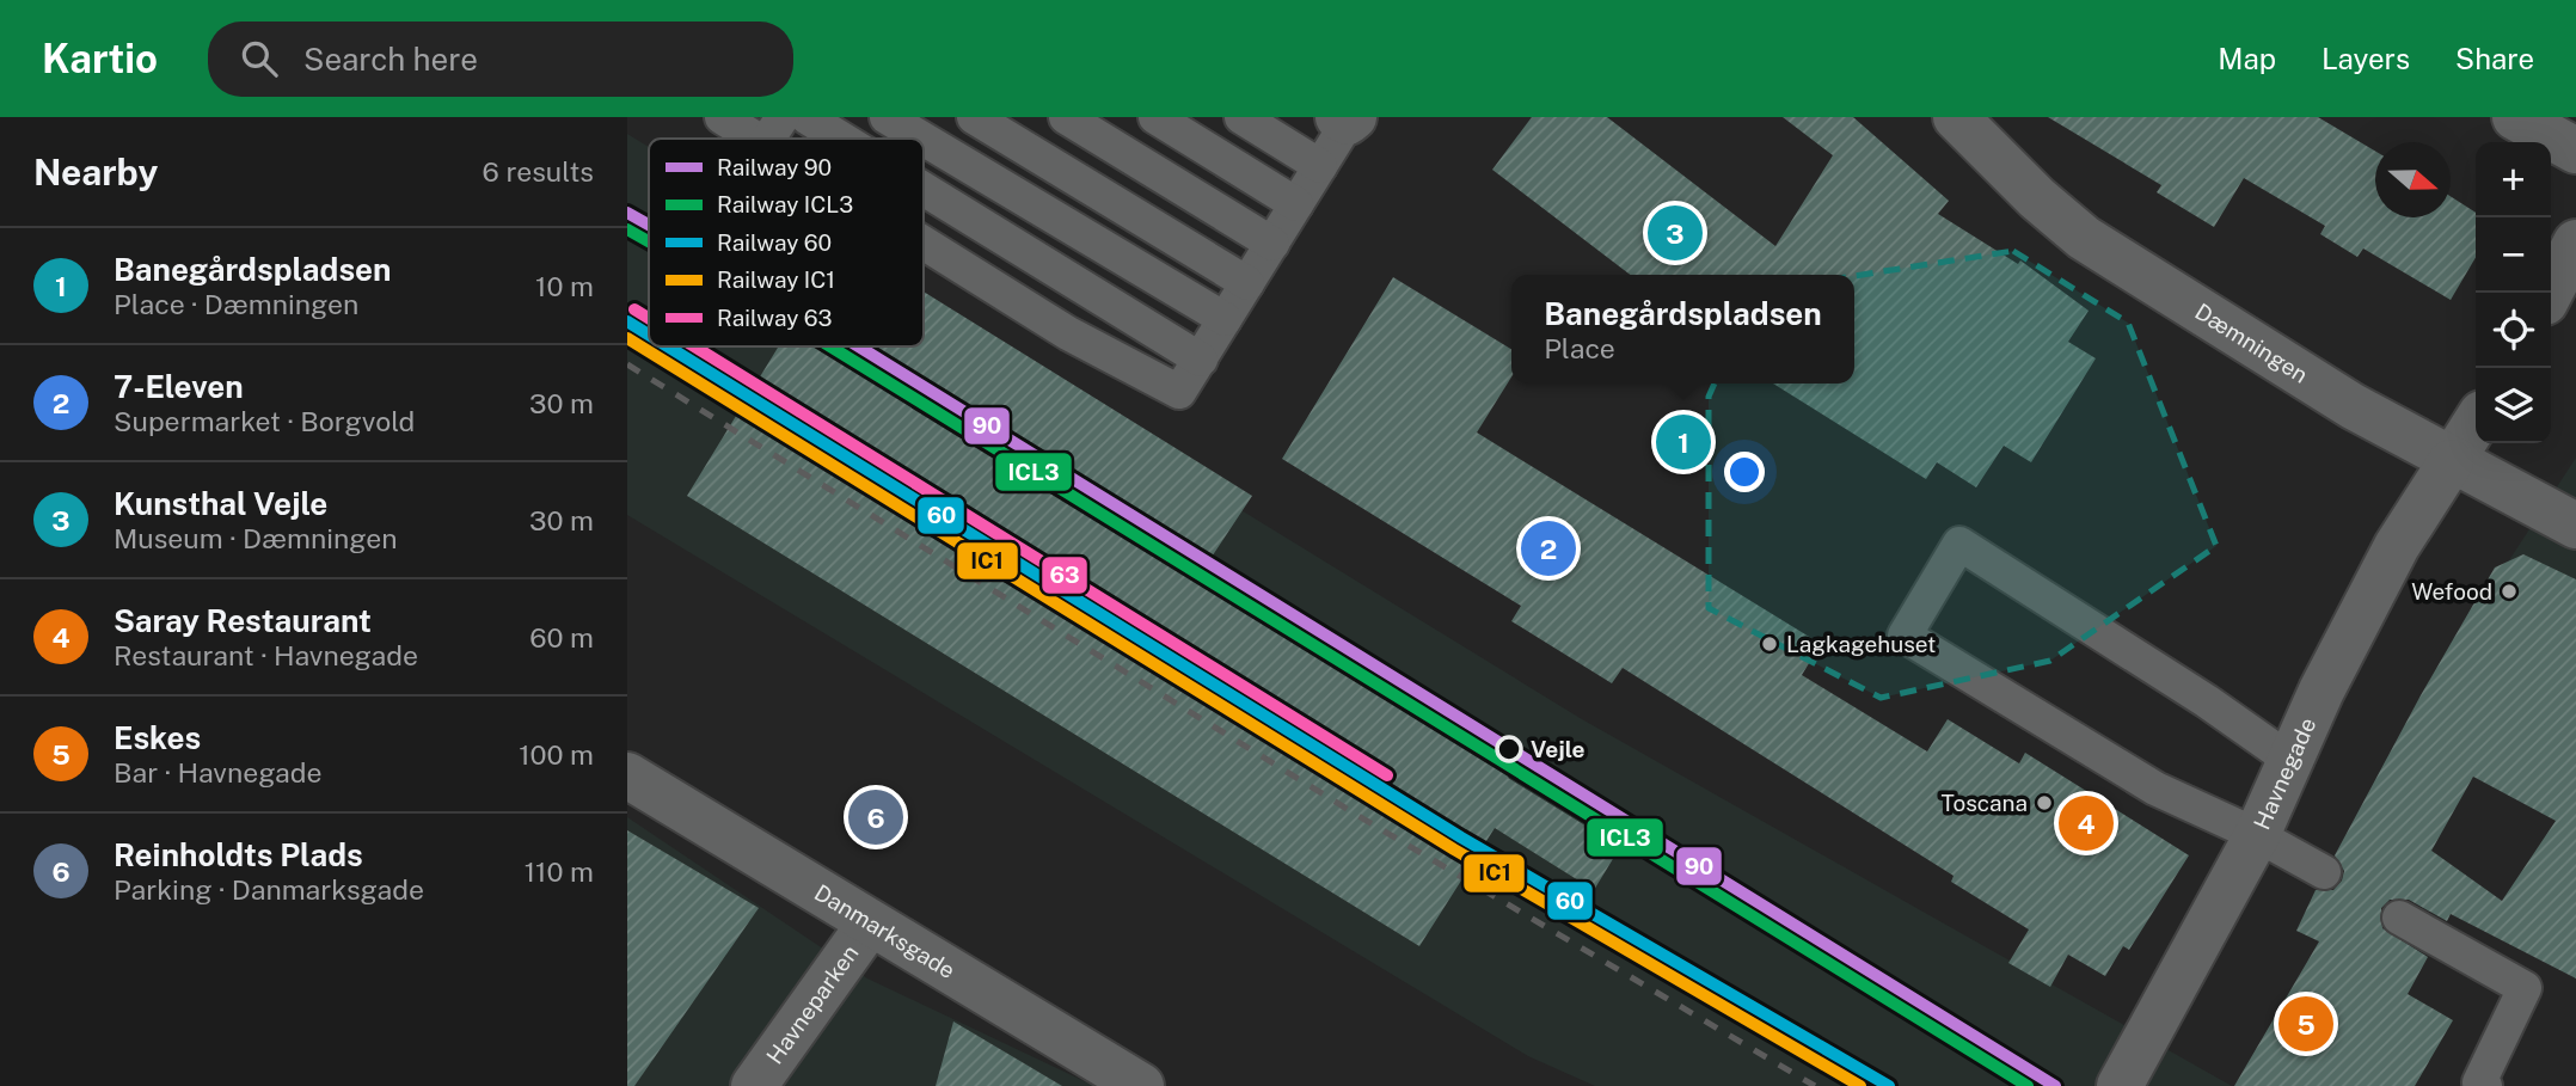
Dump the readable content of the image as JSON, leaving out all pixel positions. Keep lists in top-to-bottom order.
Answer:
{
  "streets": {
    "street": [
      "Dæmningen",
      "Havnegade",
      "Danmarksgade",
      "Havneparken"
    ]
  },
  "crossings": [
    ["Dæmningen", "Havnegade"],
    ["Danmarksgade", "Havneparken"]
  ],
  "places": [
    "Wefood",
    "Lagkagehuset",
    "Vejle",
    "Toscana"
  ],
  "lines": [
    "rail line 90",
    "rail line ICL3",
    "rail line 63",
    "rail line 60",
    "rail line IC1"
  ],
  "legend": [
    "Railway 90",
    "Railway ICL3",
    "Railway 60",
    "Railway IC1",
    "Railway 63"
  ],
  "north": "right",
  "page": {
    "header": "Kartio",
    "search": "Search here",
    "nav": ["Map", "Layers", "Share"],
    "heading": ["Nearby", "6 results"],
    "map_buttons": ["+", "−"],
    "pins": [
      "3",
      "1",
      "2",
      "6",
      "4",
      "5"
    ],
    "list": [
      {
        "mark": "1",
        "name": "Banegårdspladsen",
        "note": "Place · Dæmningen",
        "value": "10 m"
      },
      {
        "mark": "2",
        "name": "7-Eleven",
        "note": "Supermarket · Borgvold",
        "value": "30 m"
      },
      {
        "mark": "3",
        "name": "Kunsthal Vejle",
        "note": "Museum · Dæmningen",
        "value": "30 m"
      },
      {
        "mark": "4",
        "name": "Saray Restaurant",
        "note": "Restaurant · Havnegade",
        "value": "60 m"
      },
      {
        "mark": "5",
        "name": "Eskes",
        "note": "Bar · Havnegade",
        "value": "100 m"
      },
      {
        "mark": "6",
        "name": "Reinholdts Plads",
        "note": "Parking · Danmarksgade",
        "value": "110 m"
      }
    ],
    "popup": ["Banegårdspladsen", "Place"]
  }
}
